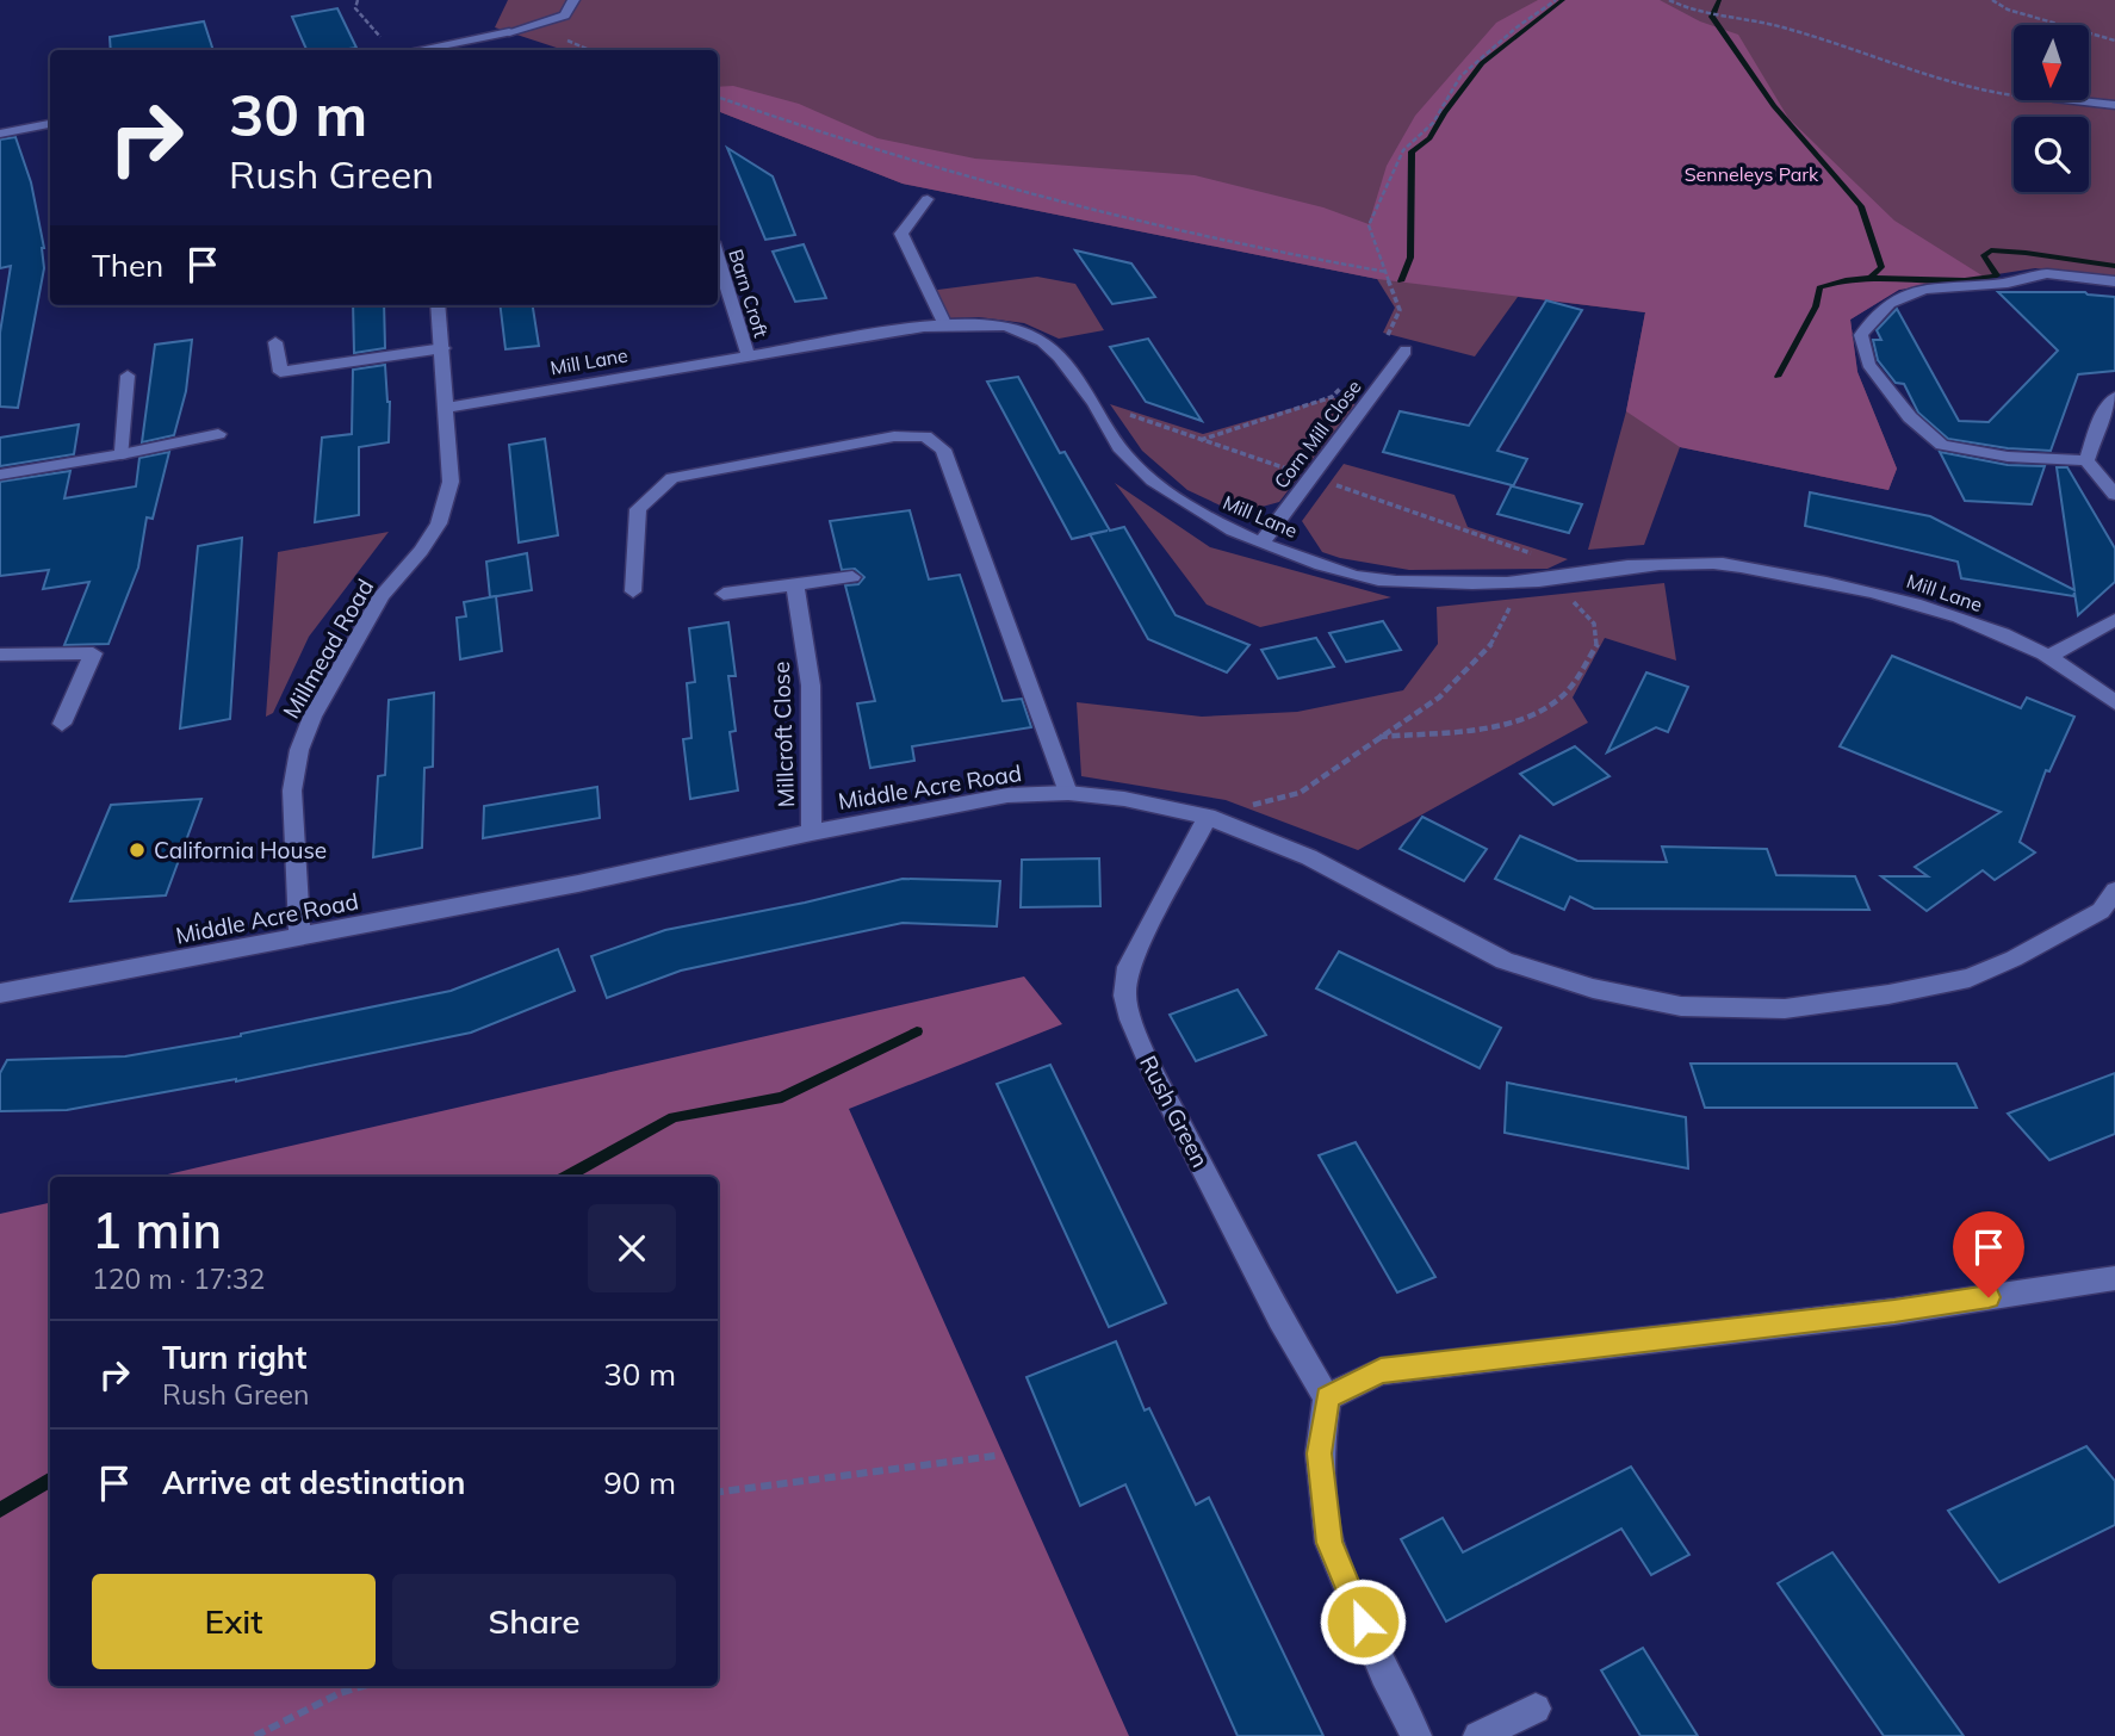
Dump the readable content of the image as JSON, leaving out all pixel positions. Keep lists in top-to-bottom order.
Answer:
{
  "streets": {
    "street": [
      "Barn Croft",
      "Mill Lane",
      "Corn Mill Close",
      "Millmead Road",
      "Millcroft Close",
      "Middle Acre Road",
      "Rush Green"
    ]
  },
  "crossings": [
    ["Barn Croft", "Mill Lane"],
    ["Mill Lane", "Corn Mill Close"],
    ["Mill Lane", "Millmead Road"],
    ["Millmead Road", "Middle Acre Road"],
    ["Millcroft Close", "Middle Acre Road"],
    ["Middle Acre Road", "Rush Green"]
  ],
  "parks": ["Senneleys Park"],
  "places": ["California House"],
  "north": "bottom",
  "page": {
    "turn": ["30 m", "Rush Green"],
    "then": "Then",
    "heading": ["1 min", "120 m · 17:32"],
    "list": [
      {
        "name": "Turn right",
        "note": "Rush Green",
        "value": "30 m"
      },
      {
        "name": "Arrive at destination",
        "value": "90 m"
      }
    ],
    "buttons": ["Exit", "Share"]
  }
}
